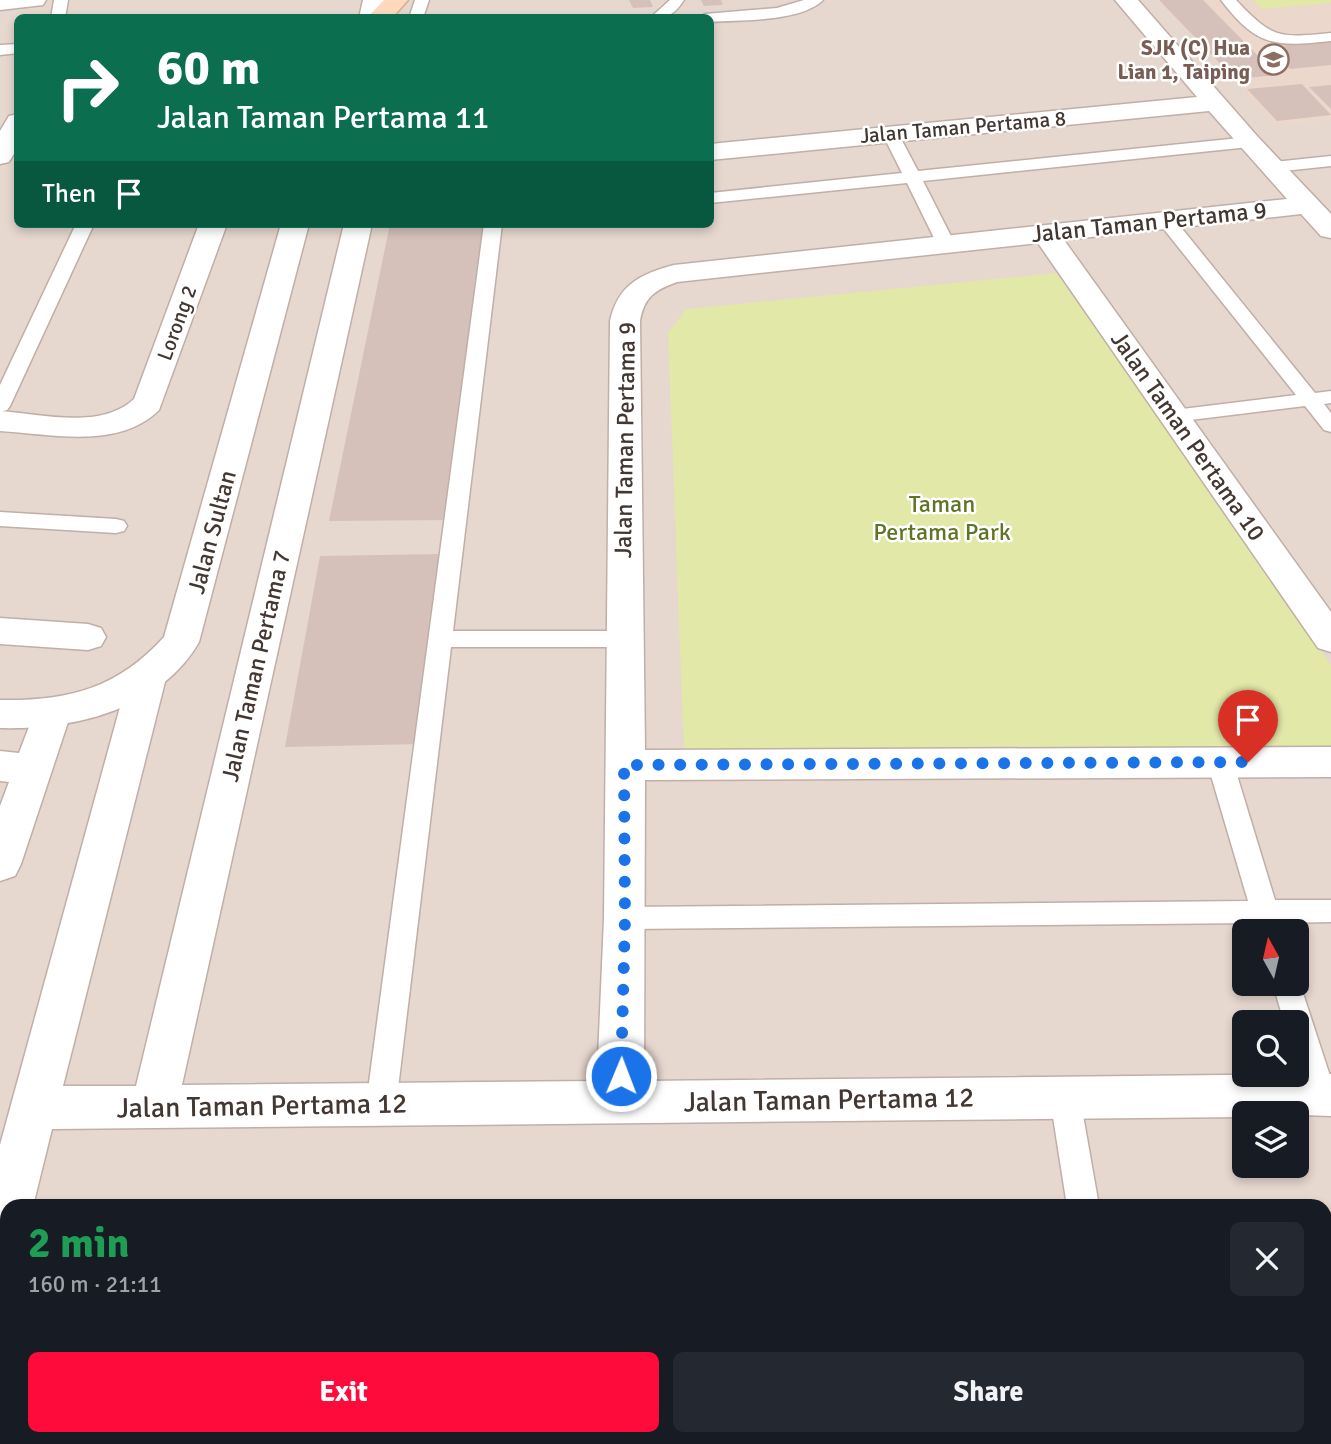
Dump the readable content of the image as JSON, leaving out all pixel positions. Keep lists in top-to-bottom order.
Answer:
{
  "streets": {
    "street": [
      "Jalan Taman Pertama 8",
      "Jalan Taman Pertama 9",
      "Lorong 2",
      "Jalan Taman Pertama 10",
      "Jalan Sultan",
      "Jalan Taman Pertama 7",
      "Jalan Taman Pertama 12"
    ]
  },
  "crossings": [
    ["Jalan Taman Pertama 9", "Jalan Taman Pertama 10"],
    ["Jalan Taman Pertama 9", "Jalan Taman Pertama 12"],
    ["Jalan Taman Pertama 7", "Jalan Taman Pertama 12"]
  ],
  "parks": ["Taman Pertama Park"],
  "places": {
    "school or university": ["SJK (C) Hua Lian 1, Taiping"]
  },
  "north": "top",
  "page": {
    "turn": ["60 m", "Jalan Taman Pertama 11"],
    "then": "Then",
    "heading": ["2 min", "160 m · 21:11"],
    "buttons": ["Exit", "Share"]
  }
}
